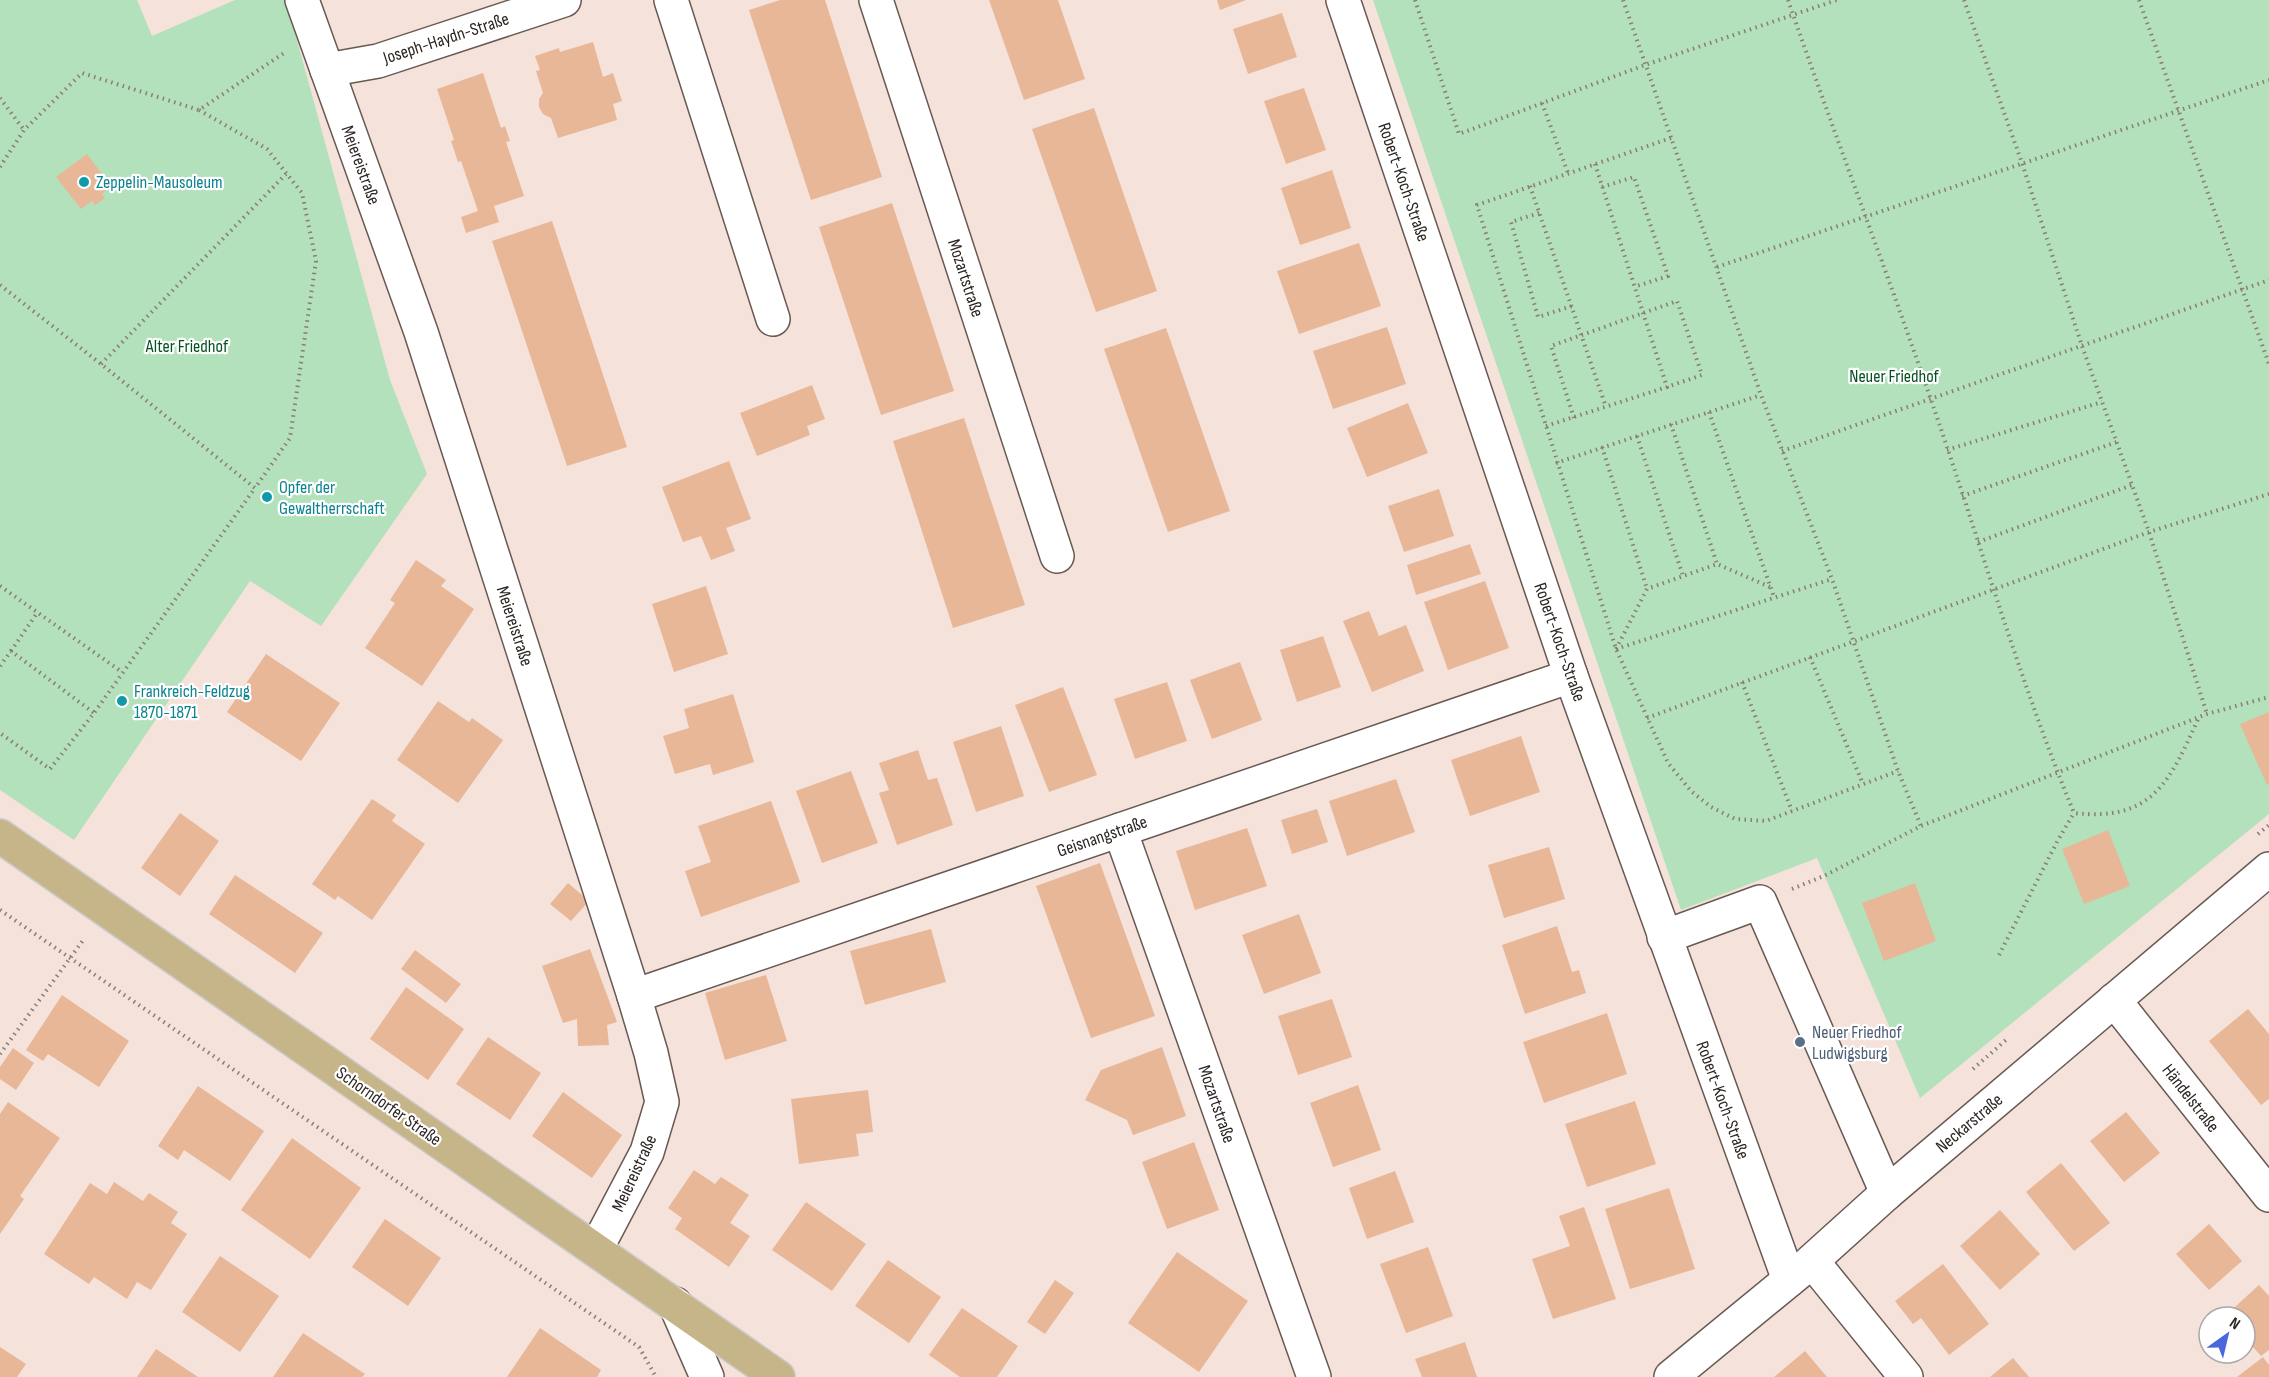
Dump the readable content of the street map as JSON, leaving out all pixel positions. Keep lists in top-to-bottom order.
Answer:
{
  "streets": {
    "main road": ["Schorndorfer Straße"],
    "street": [
      "Joseph-Haydn-Straße",
      "Meiereistraße",
      "Robert-Koch-Straße",
      "Mozartstraße",
      "Geisnangstraße",
      "Händelstraße",
      "Neckarstraße"
    ]
  },
  "crossings": [
    ["Joseph-Haydn-Straße", "Meiereistraße"],
    ["Meiereistraße", "Geisnangstraße"],
    ["Meiereistraße", "Schorndorfer Straße"],
    ["Robert-Koch-Straße", "Geisnangstraße"],
    ["Robert-Koch-Straße", "Neckarstraße"],
    ["Mozartstraße", "Geisnangstraße"],
    ["Händelstraße", "Neckarstraße"]
  ],
  "parks": ["Alter Friedhof", "Neuer Friedhof"],
  "places": [
    "Zeppelin-Mausoleum",
    "Opfer der Gewaltherrschaft",
    "Frankreich-Feldzug 1870-1871",
    "Neuer Friedhof Ludwigsburg"
  ],
  "north": "top right"
}
